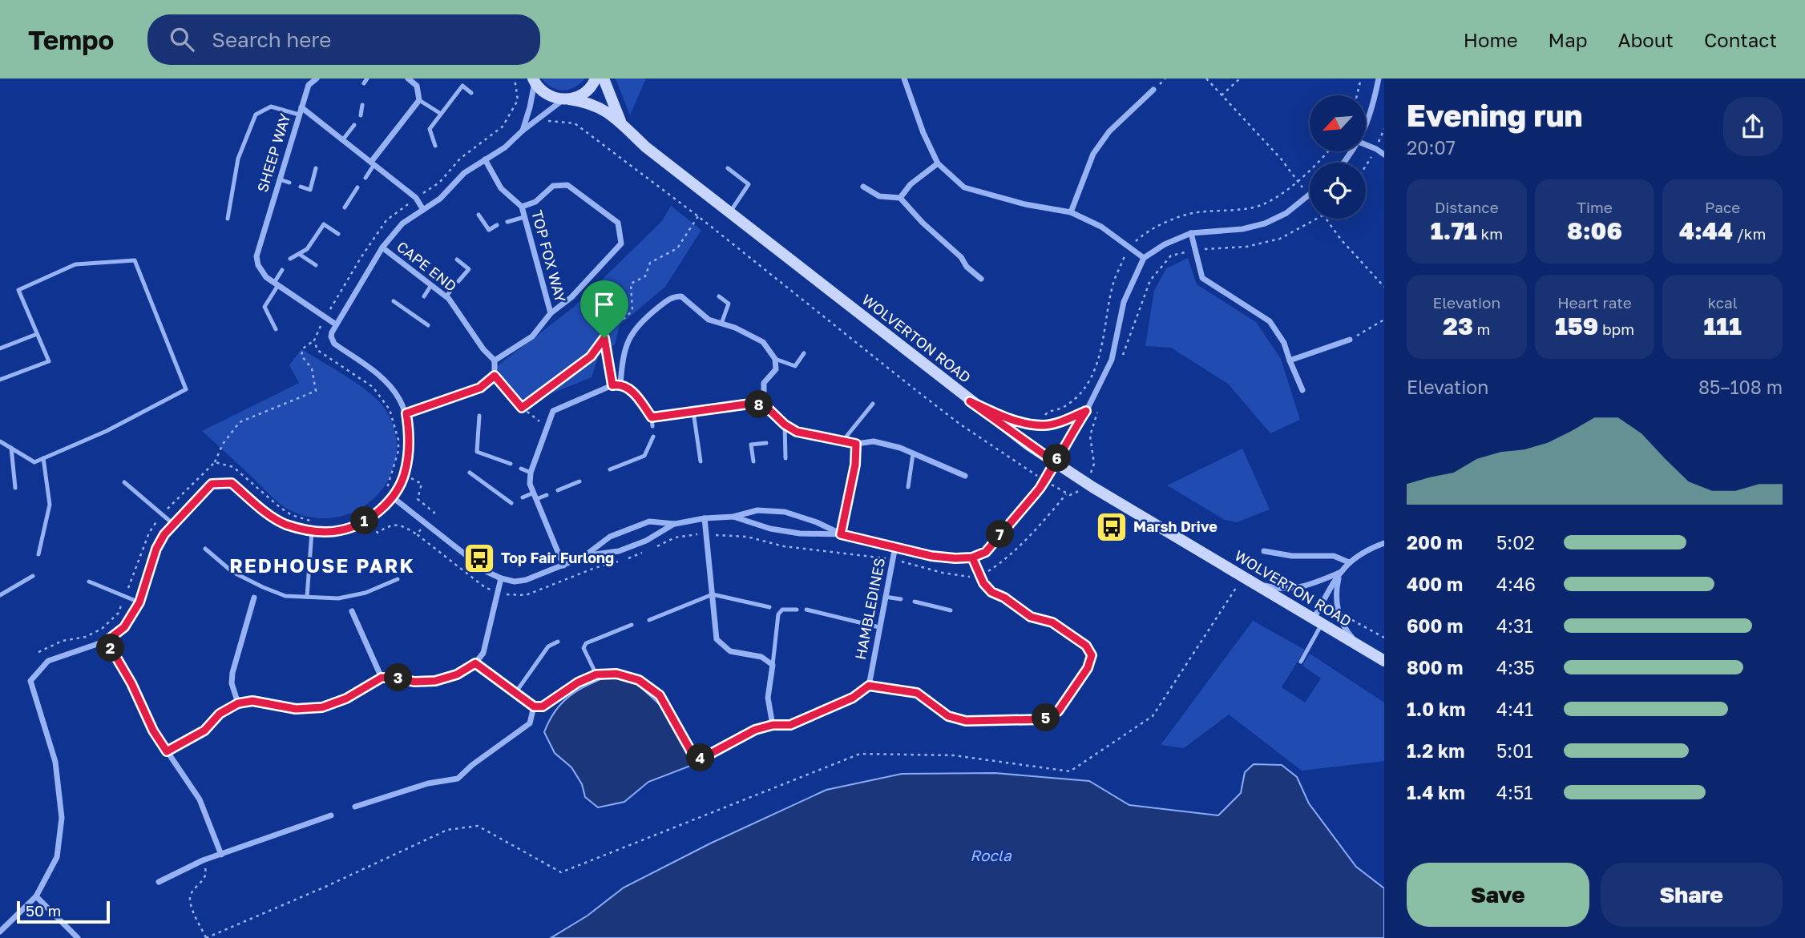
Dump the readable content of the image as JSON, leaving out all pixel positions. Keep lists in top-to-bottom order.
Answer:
{
  "streets": {
    "street": [
      "SHEEP WAY",
      "TOP FOX WAY",
      "CAPE END",
      "WOLVERTON ROAD",
      "HAMBLEDINES"
    ]
  },
  "districts": ["REDHOUSE PARK"],
  "water": ["Rocla"],
  "places": {
    "bus stop": ["Marsh Drive", "Top Fair Furlong"]
  },
  "scale_bar": "50 m",
  "north": "bottom left",
  "page": {
    "header": "Tempo",
    "search": "Search here",
    "nav": [
      "Home",
      "Map",
      "About",
      "Contact"
    ],
    "heading": ["Evening run", "20:07"],
    "stats": [
      ["Distance", "1.71 km"],
      ["Time", "8:06"],
      ["Pace", "4:44 /km"],
      ["Elevation", "23 m"],
      ["Heart rate", "159 bpm"],
      ["kcal", "111"]
    ],
    "chart": ["Elevation", "85–108 m"],
    "pins": [
      "8",
      "6",
      "1",
      "7",
      "2",
      "3",
      "5",
      "4"
    ],
    "list": [
      {
        "name": "200 m",
        "note": "5:02"
      },
      {
        "name": "400 m",
        "note": "4:46"
      },
      {
        "name": "600 m",
        "note": "4:31"
      },
      {
        "name": "800 m",
        "note": "4:35"
      },
      {
        "name": "1.0 km",
        "note": "4:41"
      },
      {
        "name": "1.2 km",
        "note": "5:01"
      },
      {
        "name": "1.4 km",
        "note": "4:51"
      }
    ],
    "buttons": ["Save", "Share"],
    "scale": "50 m"
  }
}
